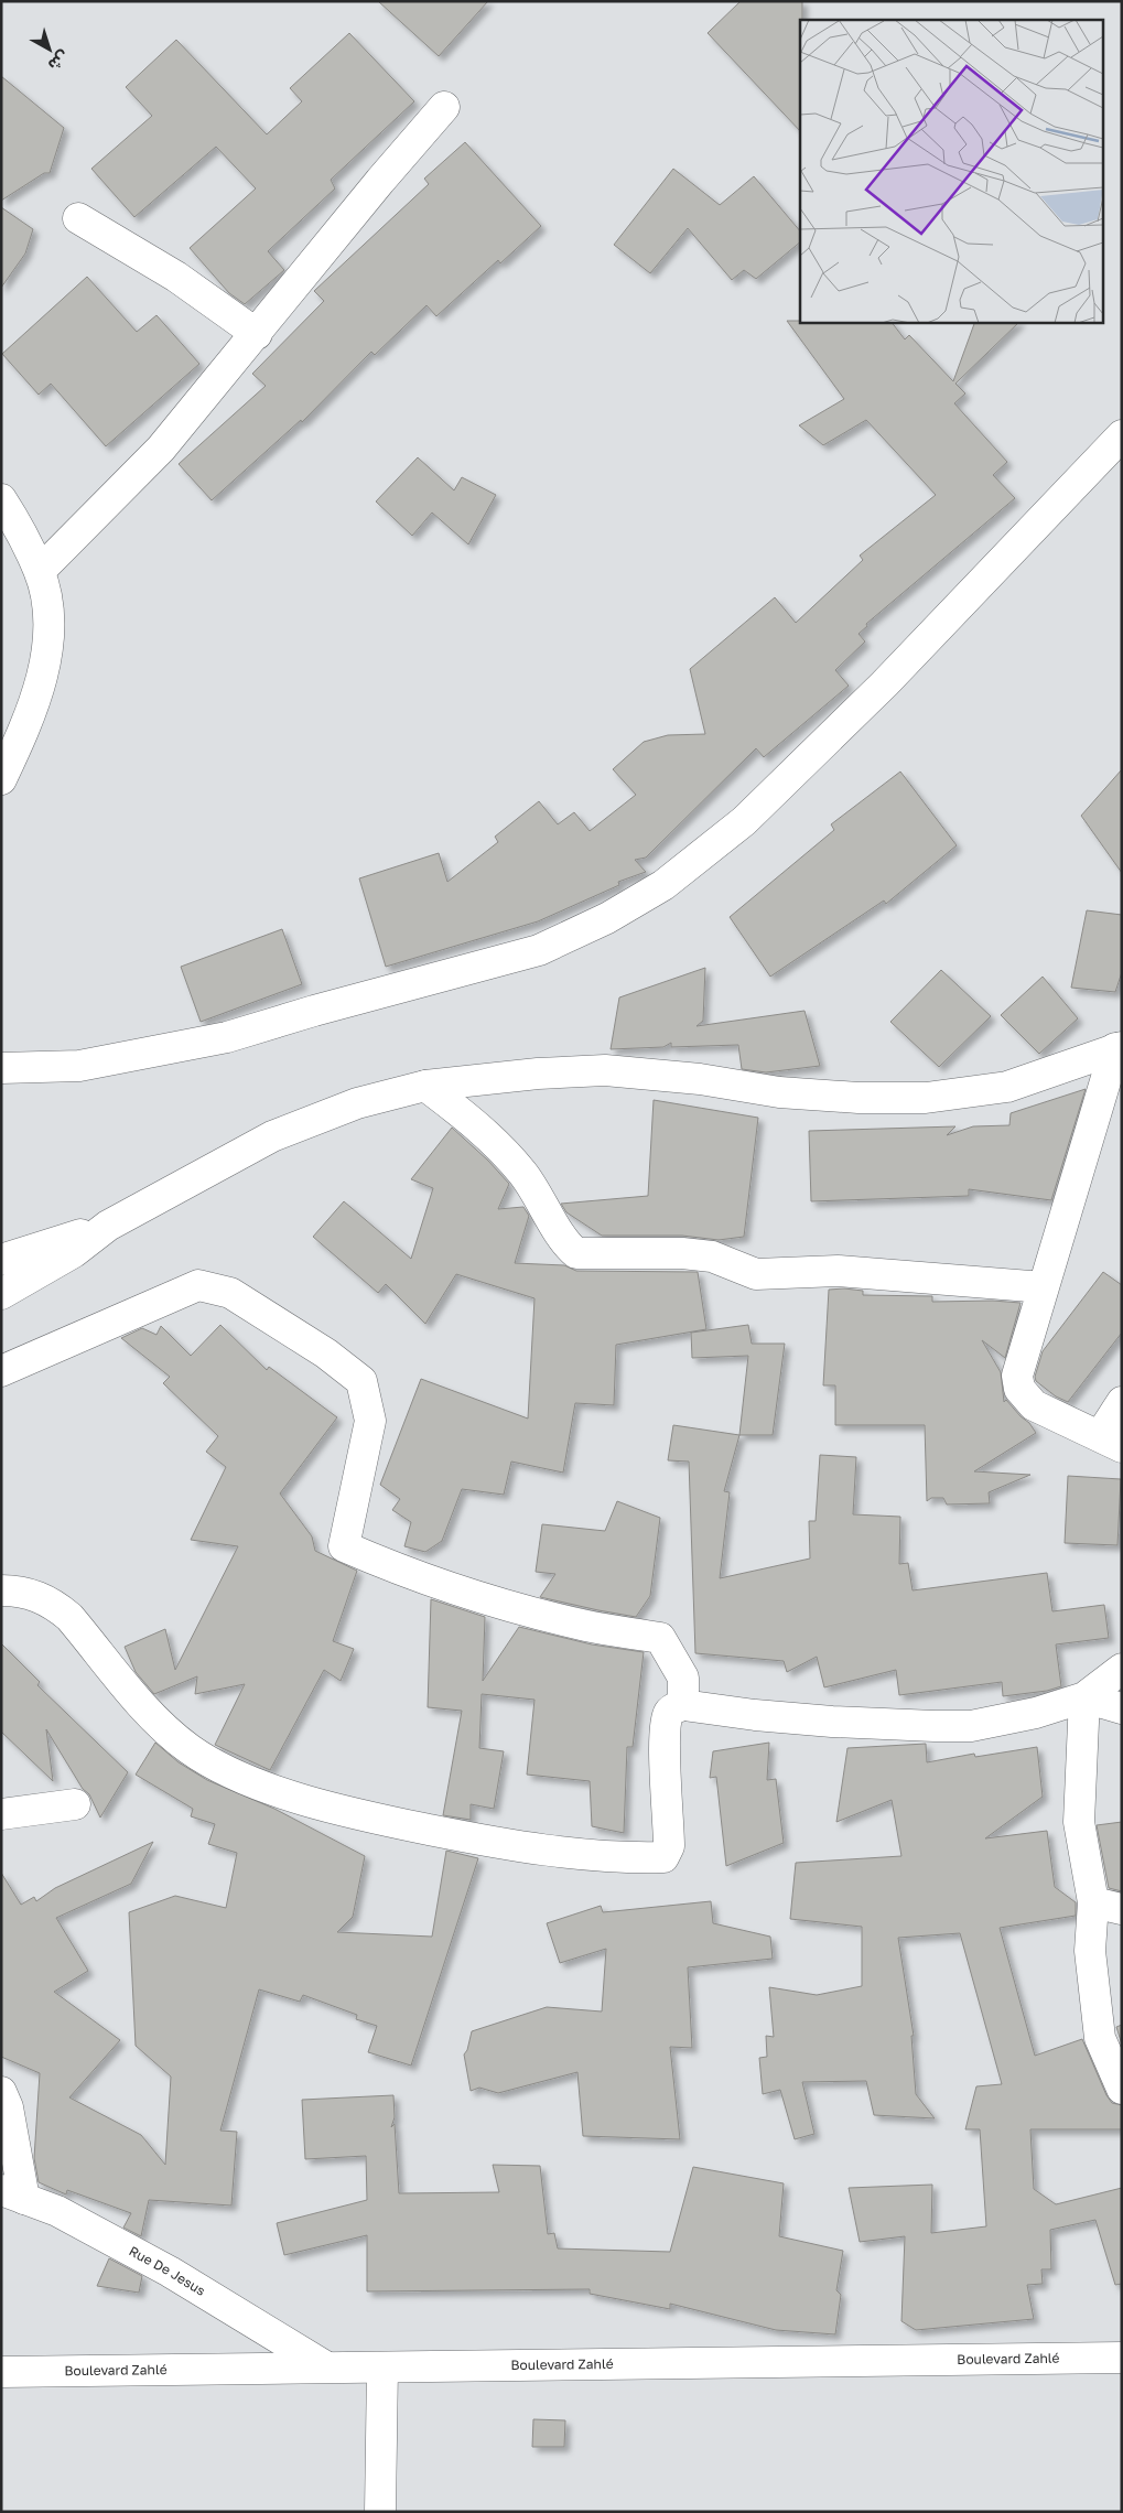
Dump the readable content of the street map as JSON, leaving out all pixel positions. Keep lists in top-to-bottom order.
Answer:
{
  "streets": {
    "street": ["Rue De Jesus", "Boulevard Zahlé"]
  },
  "crossings": [
    ["Rue De Jesus", "Boulevard Zahlé"]
  ],
  "north": "bottom right"
}
